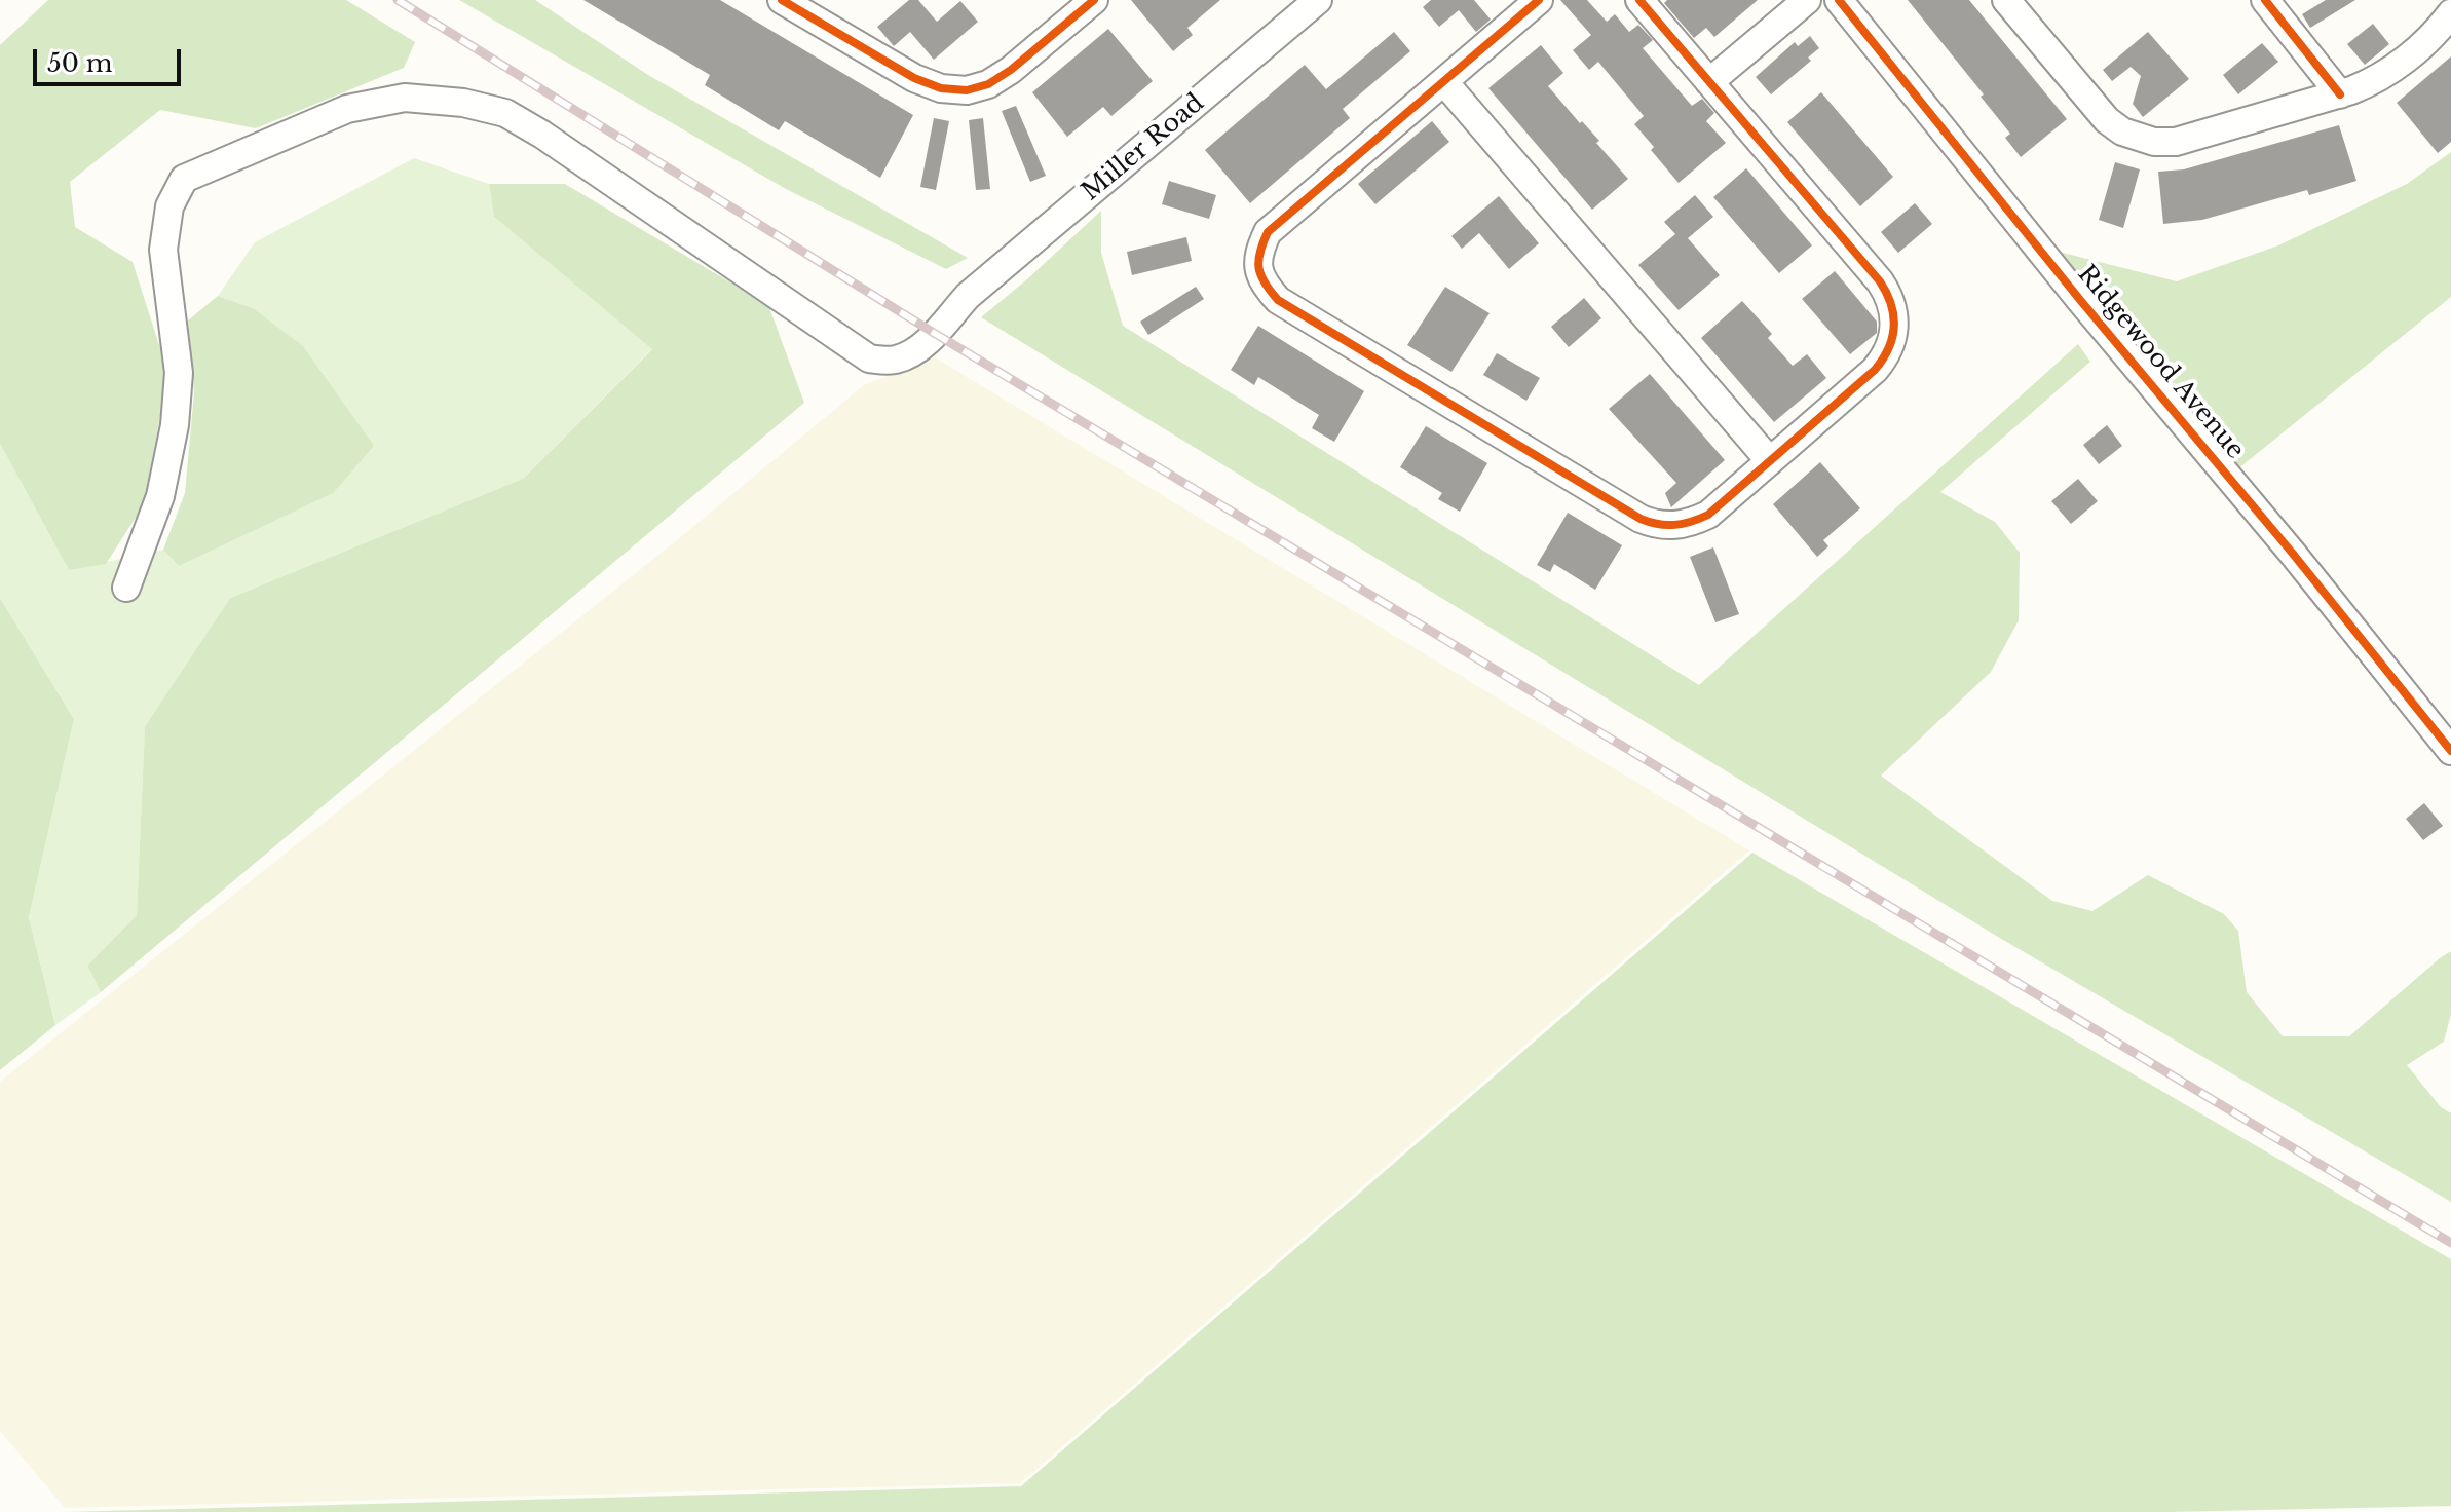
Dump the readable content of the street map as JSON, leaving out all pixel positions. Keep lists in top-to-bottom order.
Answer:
{
  "streets": {
    "street": ["Miller Road", "Ridgewood Avenue"]
  },
  "scale_bar": "50 m"
}
